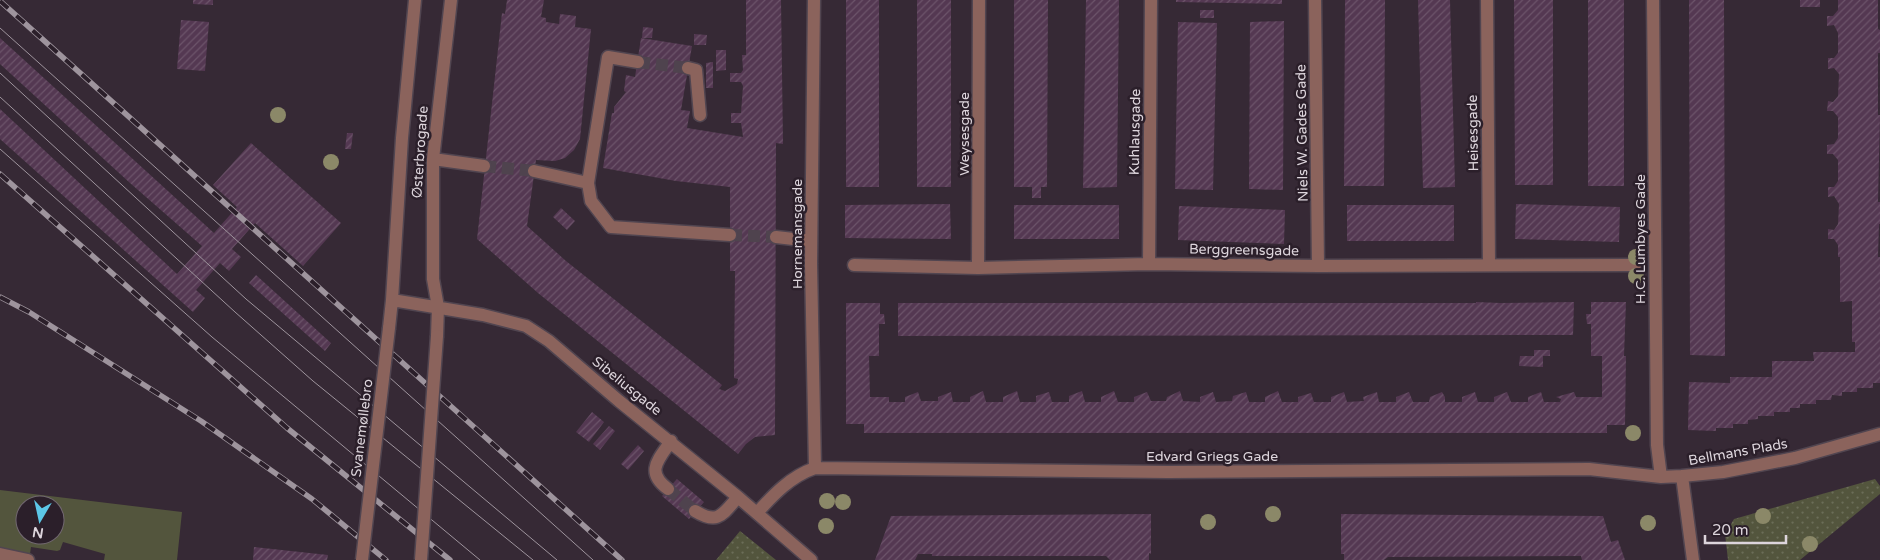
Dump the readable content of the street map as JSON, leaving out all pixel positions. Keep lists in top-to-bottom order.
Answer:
{
  "streets": {
    "street": [
      "Kuhlausgade",
      "Niels W. Gades Gade",
      "Heisesgade",
      "Weysesgade",
      "Østerbrogade",
      "Hornemansgade",
      "H.C. Lumbyes Gade",
      "Berggreensgade",
      "Sibeliusgade",
      "Svanemøllebro",
      "Bellmans Plads",
      "Edvard Griegs Gade"
    ]
  },
  "crossings": [
    ["Kuhlausgade", "Berggreensgade"],
    ["Niels W. Gades Gade", "Berggreensgade"],
    ["Heisesgade", "Berggreensgade"],
    ["Weysesgade", "Berggreensgade"],
    ["Østerbrogade", "Sibeliusgade"],
    ["Østerbrogade", "Svanemøllebro"],
    ["Hornemansgade", "Edvard Griegs Gade"],
    ["H.C. Lumbyes Gade", "Edvard Griegs Gade"],
    ["Sibeliusgade", "Svanemøllebro"],
    ["Sibeliusgade", "Edvard Griegs Gade"],
    ["Bellmans Plads", "Edvard Griegs Gade"]
  ],
  "scale_bar": "20 m",
  "north": "bottom"
}
